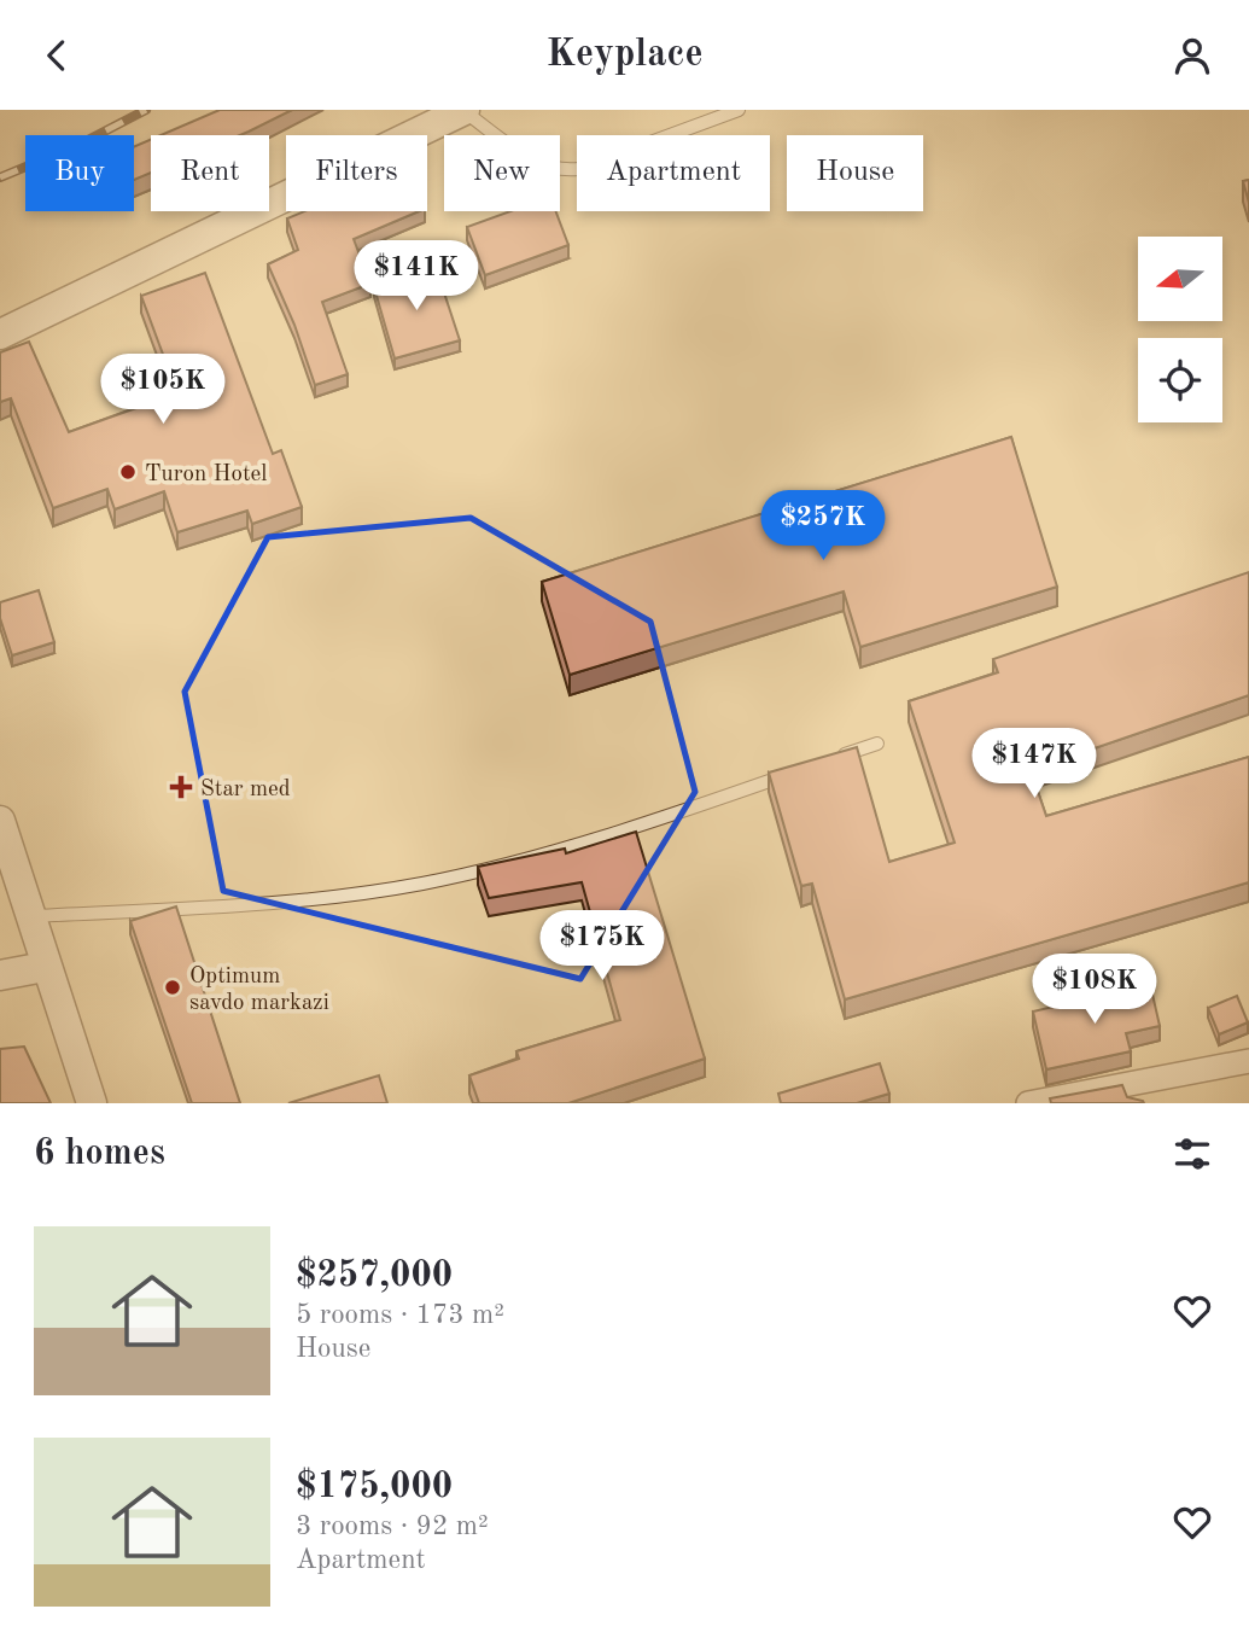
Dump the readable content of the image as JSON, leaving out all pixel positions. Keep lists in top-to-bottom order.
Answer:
{
  "places": {
    "other": ["Turon Hotel", "Optimum savdo markazi"],
    "health": ["Star med"]
  },
  "north": "left",
  "page": {
    "header": "Keyplace",
    "chip": [
      "Buy",
      "Rent",
      "Filters",
      "New",
      "Apartment",
      "House"
    ],
    "price": [
      "$141K",
      "$105K",
      "$257K",
      "$147K",
      "$175K",
      "$108K"
    ],
    "heading": "6 homes",
    "list": [
      {
        "name": "$257,000",
        "note": "5 rooms · 173 m² · House"
      },
      {
        "name": "$175,000",
        "note": "3 rooms · 92 m² · Apartment"
      }
    ]
  }
}
